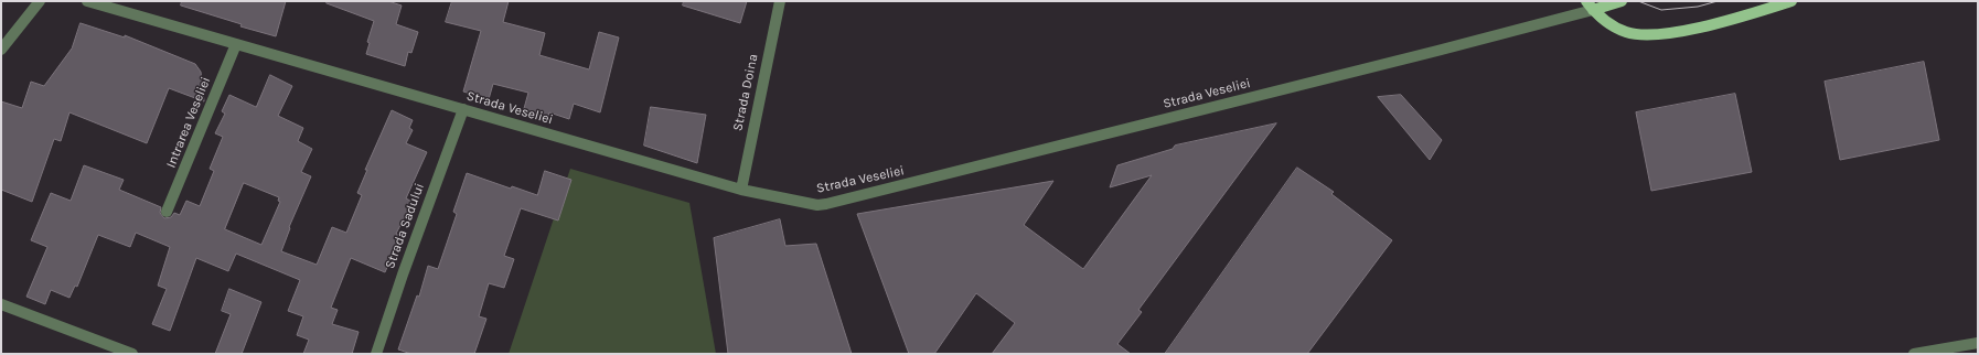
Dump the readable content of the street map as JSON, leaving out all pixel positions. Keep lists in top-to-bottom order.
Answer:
{
  "streets": {
    "street": [
      "Strada Doina",
      "Strada Veseliei",
      "Intrarea Veseliei",
      "Strada Sadului"
    ]
  },
  "crossings": [
    ["Strada Doina", "Strada Veseliei"],
    ["Strada Veseliei", "Intrarea Veseliei"],
    ["Strada Veseliei", "Strada Sadului"]
  ]
}
